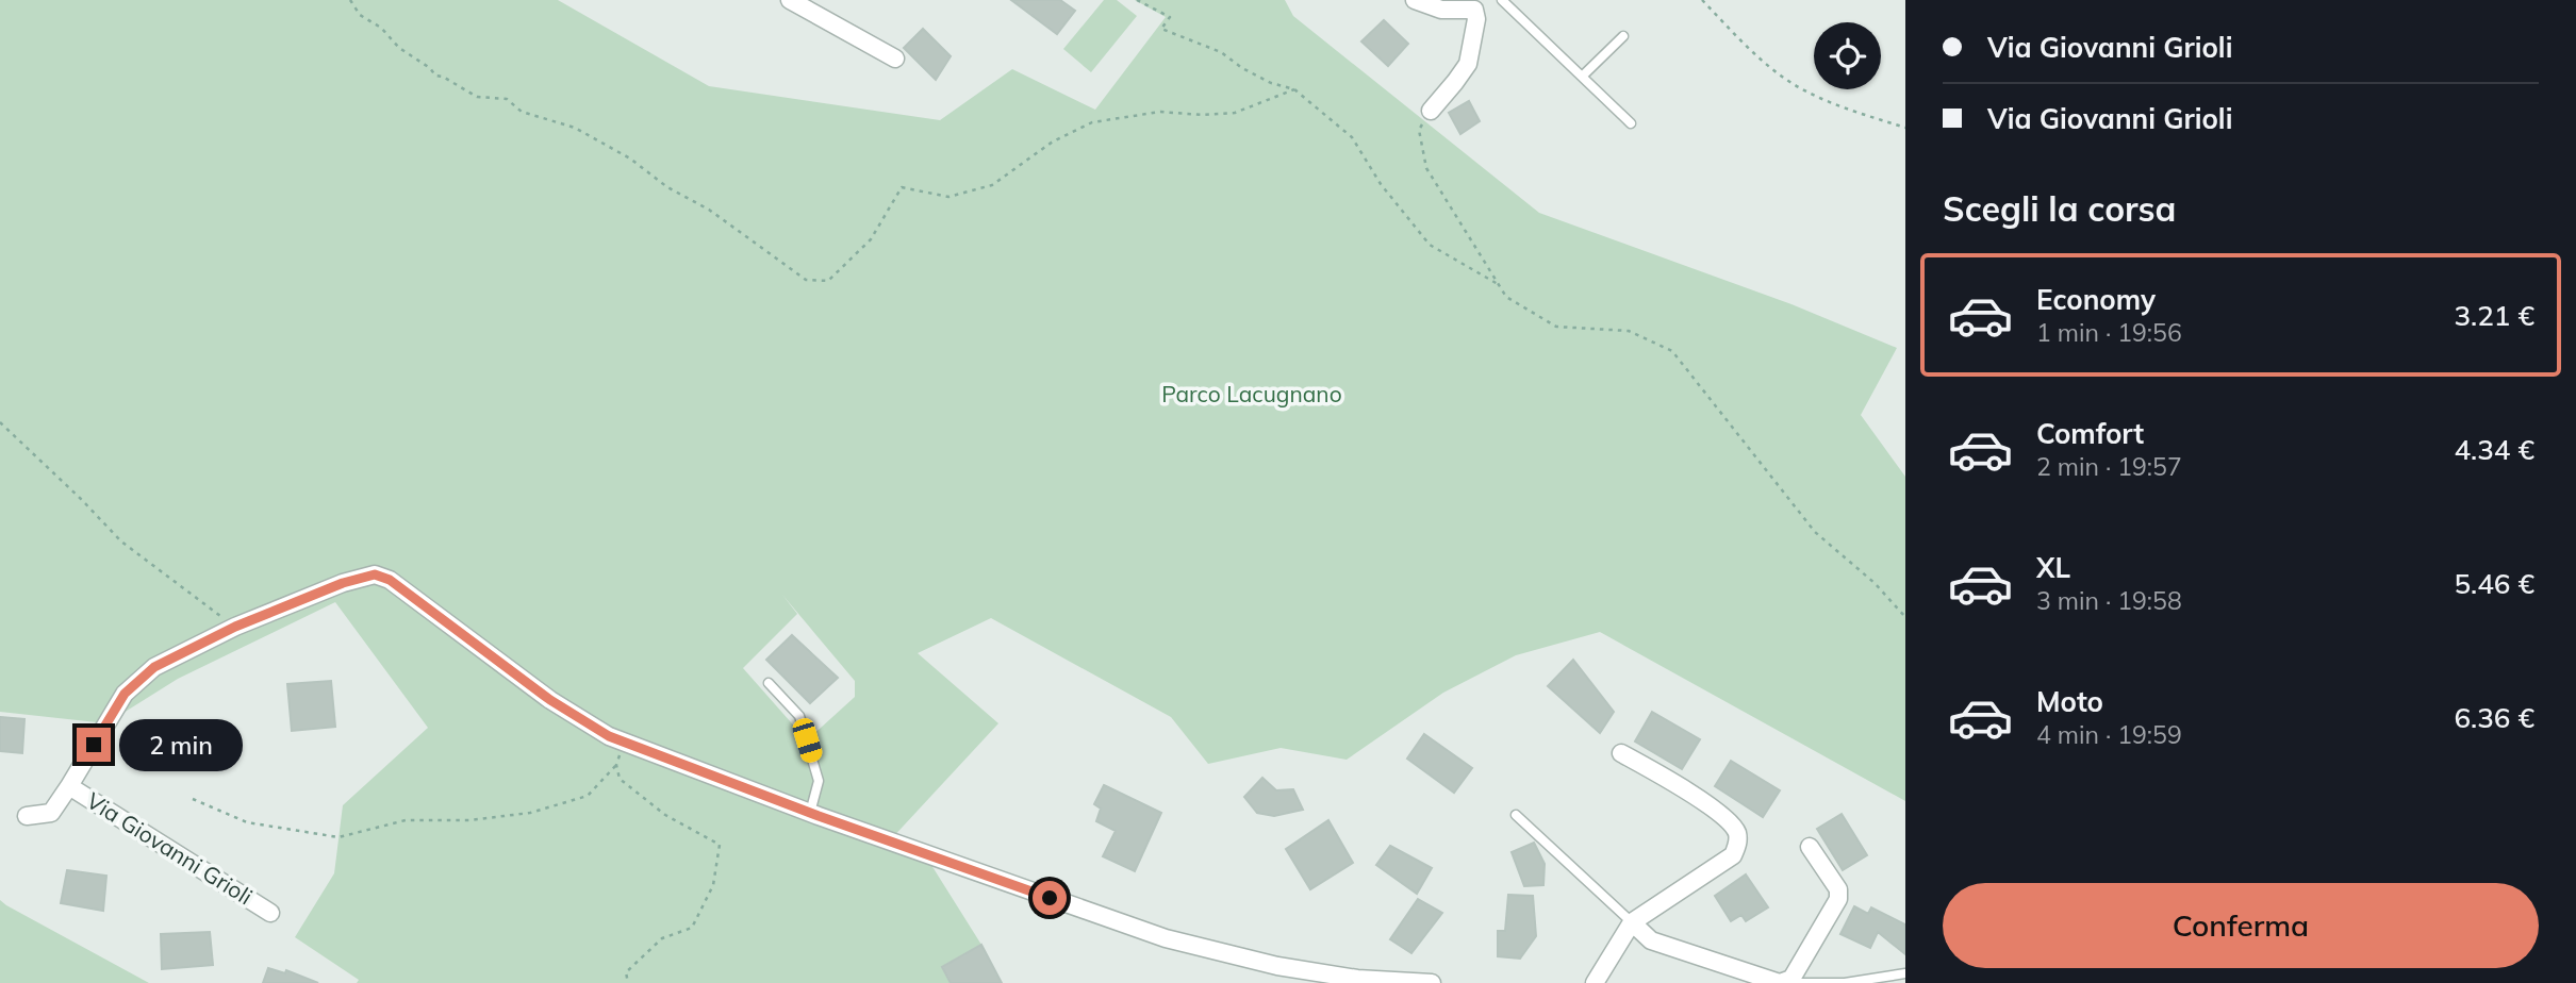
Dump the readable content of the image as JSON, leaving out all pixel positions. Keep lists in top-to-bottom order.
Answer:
{
  "streets": {
    "street": ["Via Giovanni Grioli"]
  },
  "parks": ["Parco Lacugnano"],
  "page": {
    "banner": ["Via Giovanni Grioli", "Via Giovanni Grioli"],
    "heading": "Scegli la corsa",
    "list": [
      {
        "name": "Economy",
        "note": "1 min · 19:56",
        "value": "3.21 €"
      },
      {
        "name": "Comfort",
        "note": "2 min · 19:57",
        "value": "4.34 €"
      },
      {
        "name": "XL",
        "note": "3 min · 19:58",
        "value": "5.46 €"
      },
      {
        "name": "Moto",
        "note": "4 min · 19:59",
        "value": "6.36 €"
      }
    ],
    "bubble": "2 min",
    "buttons": "Conferma"
  }
}
